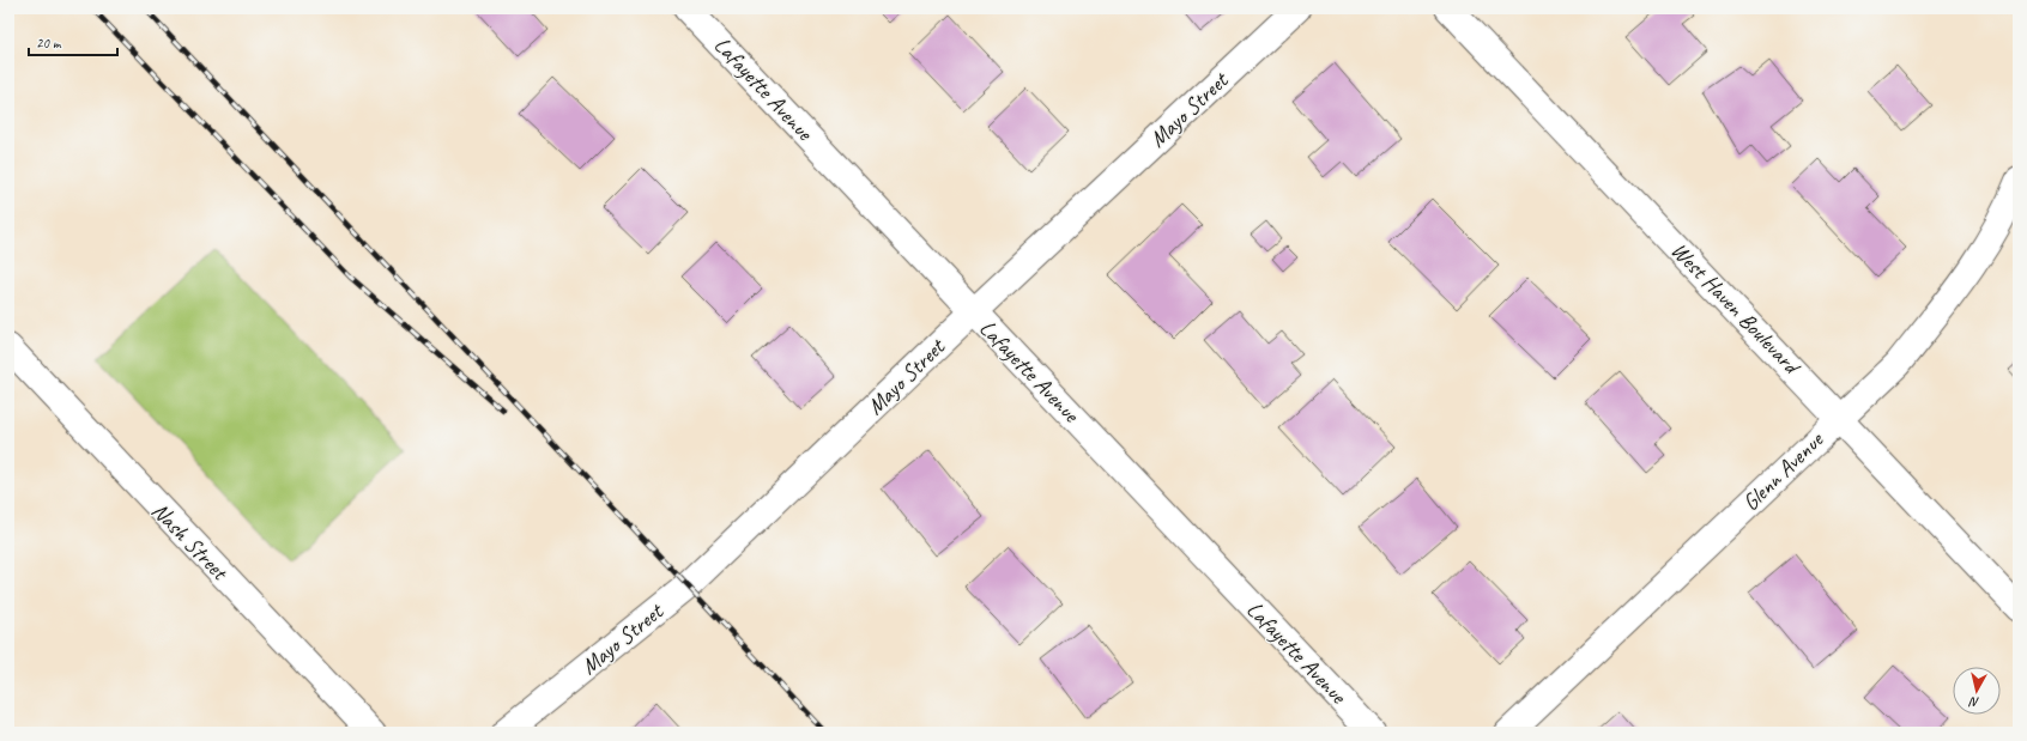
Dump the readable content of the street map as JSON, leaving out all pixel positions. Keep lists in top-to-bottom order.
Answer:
{
  "streets": {
    "street": [
      "Lafayette Avenue",
      "Mayo Street",
      "West Haven Boulevard",
      "Glenn Avenue",
      "Nash Street"
    ]
  },
  "crossings": [
    ["Lafayette Avenue", "Mayo Street"],
    ["West Haven Boulevard", "Glenn Avenue"]
  ],
  "scale_bar": "20 m",
  "north": "bottom"
}
